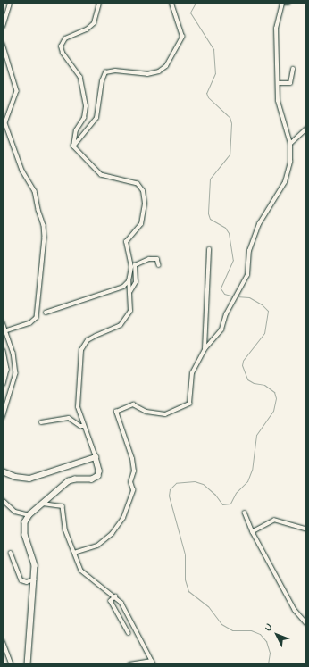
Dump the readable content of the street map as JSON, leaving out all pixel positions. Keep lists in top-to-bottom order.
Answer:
{
  "north": "top left"
}
